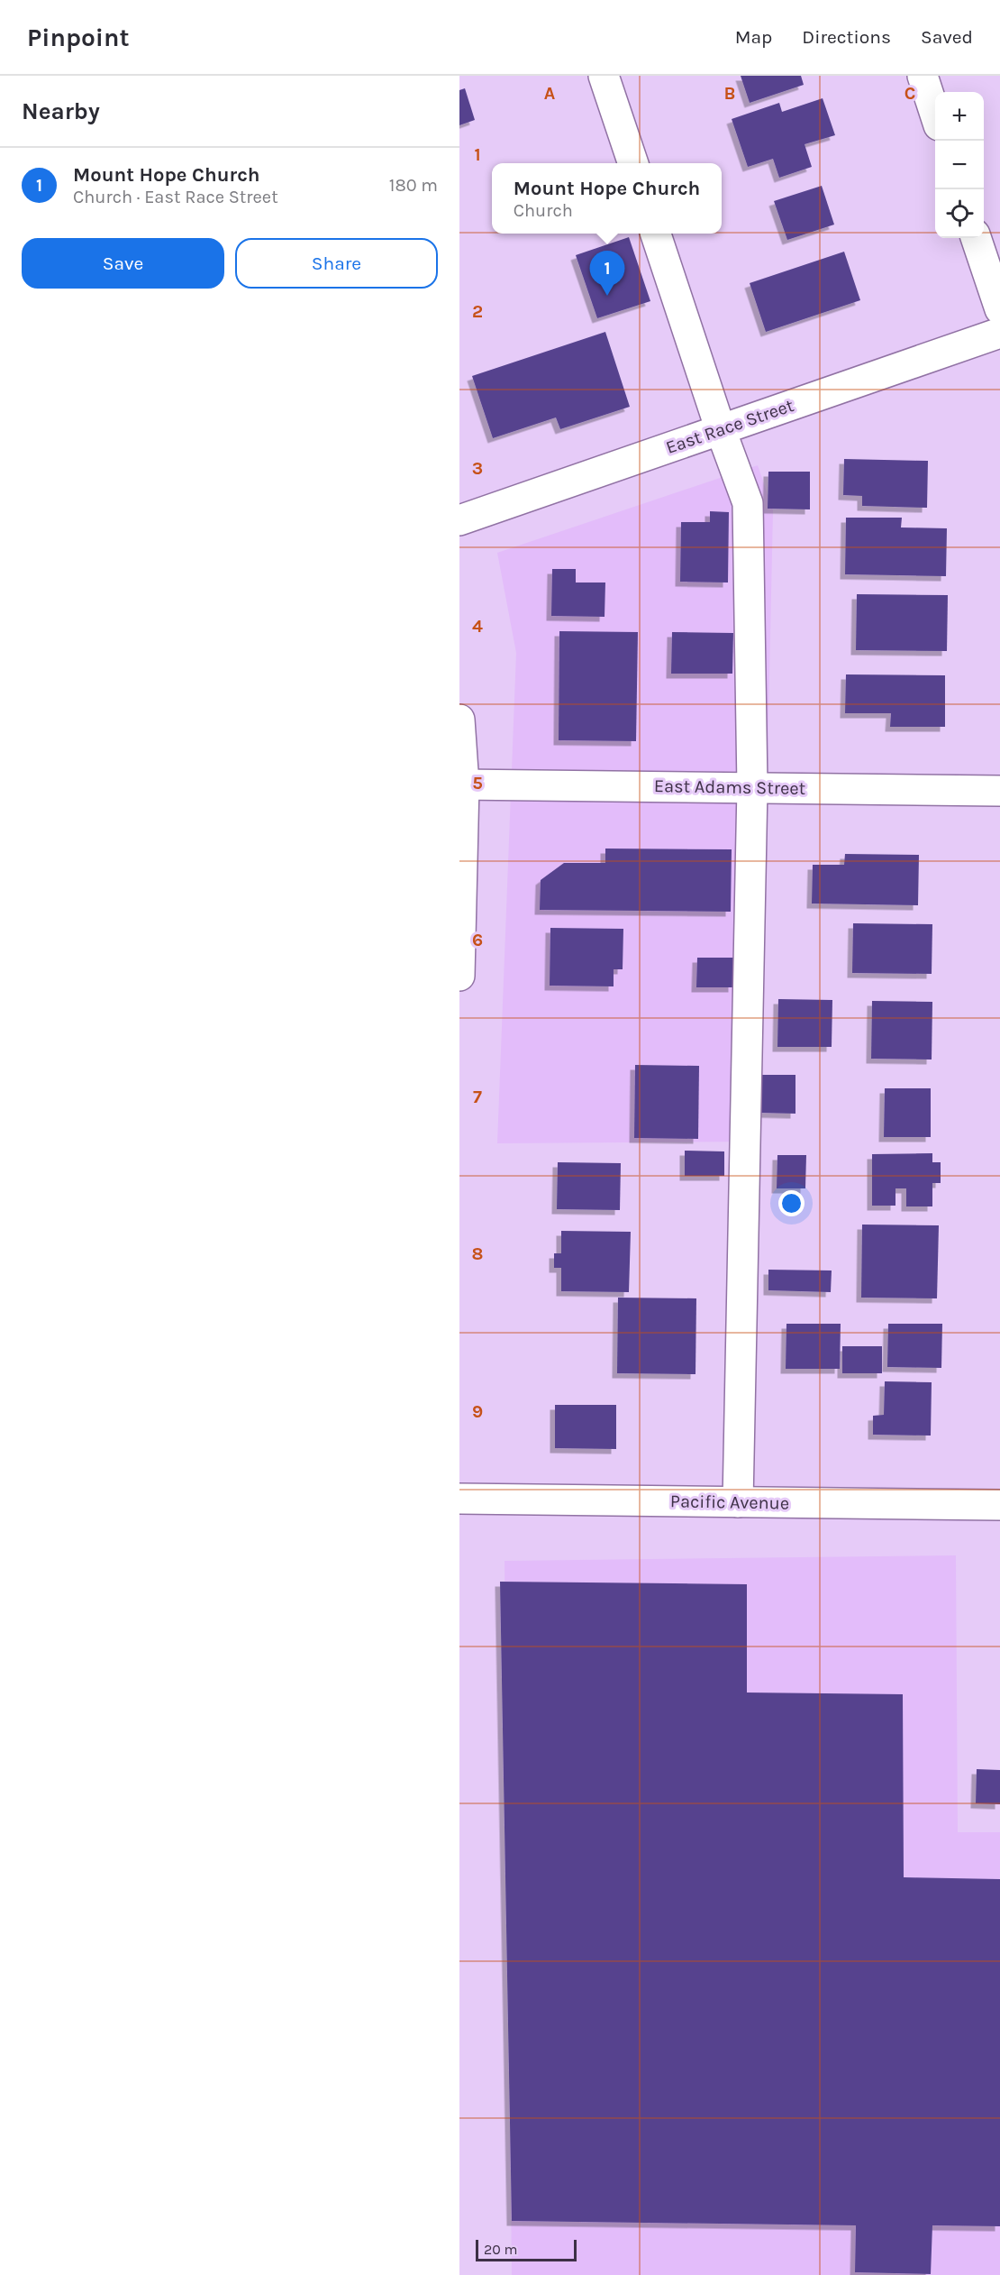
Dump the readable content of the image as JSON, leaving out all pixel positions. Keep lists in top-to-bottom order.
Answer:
{
  "streets": {
    "street": ["East Race Street", "East Adams Street", "Pacific Avenue"]
  },
  "scale_bar": "20 m",
  "page": {
    "header": "Pinpoint",
    "nav": ["Map", "Directions", "Saved"],
    "heading": "Nearby",
    "map_buttons": ["+", "−"],
    "list": [
      {
        "mark": "1",
        "name": "Mount Hope Church",
        "note": "Church · East Race Street",
        "value": "180 m"
      }
    ],
    "popup": ["Mount Hope Church", "Church"],
    "buttons": ["Save", "Share"],
    "pins": "1",
    "scale": "20 m"
  },
  "grid": {
    "columns": ["A", "B", "C"],
    "rows": [
      "1",
      "2",
      "3",
      "4",
      "5",
      "6",
      "7",
      "8",
      "9"
    ]
  }
}
